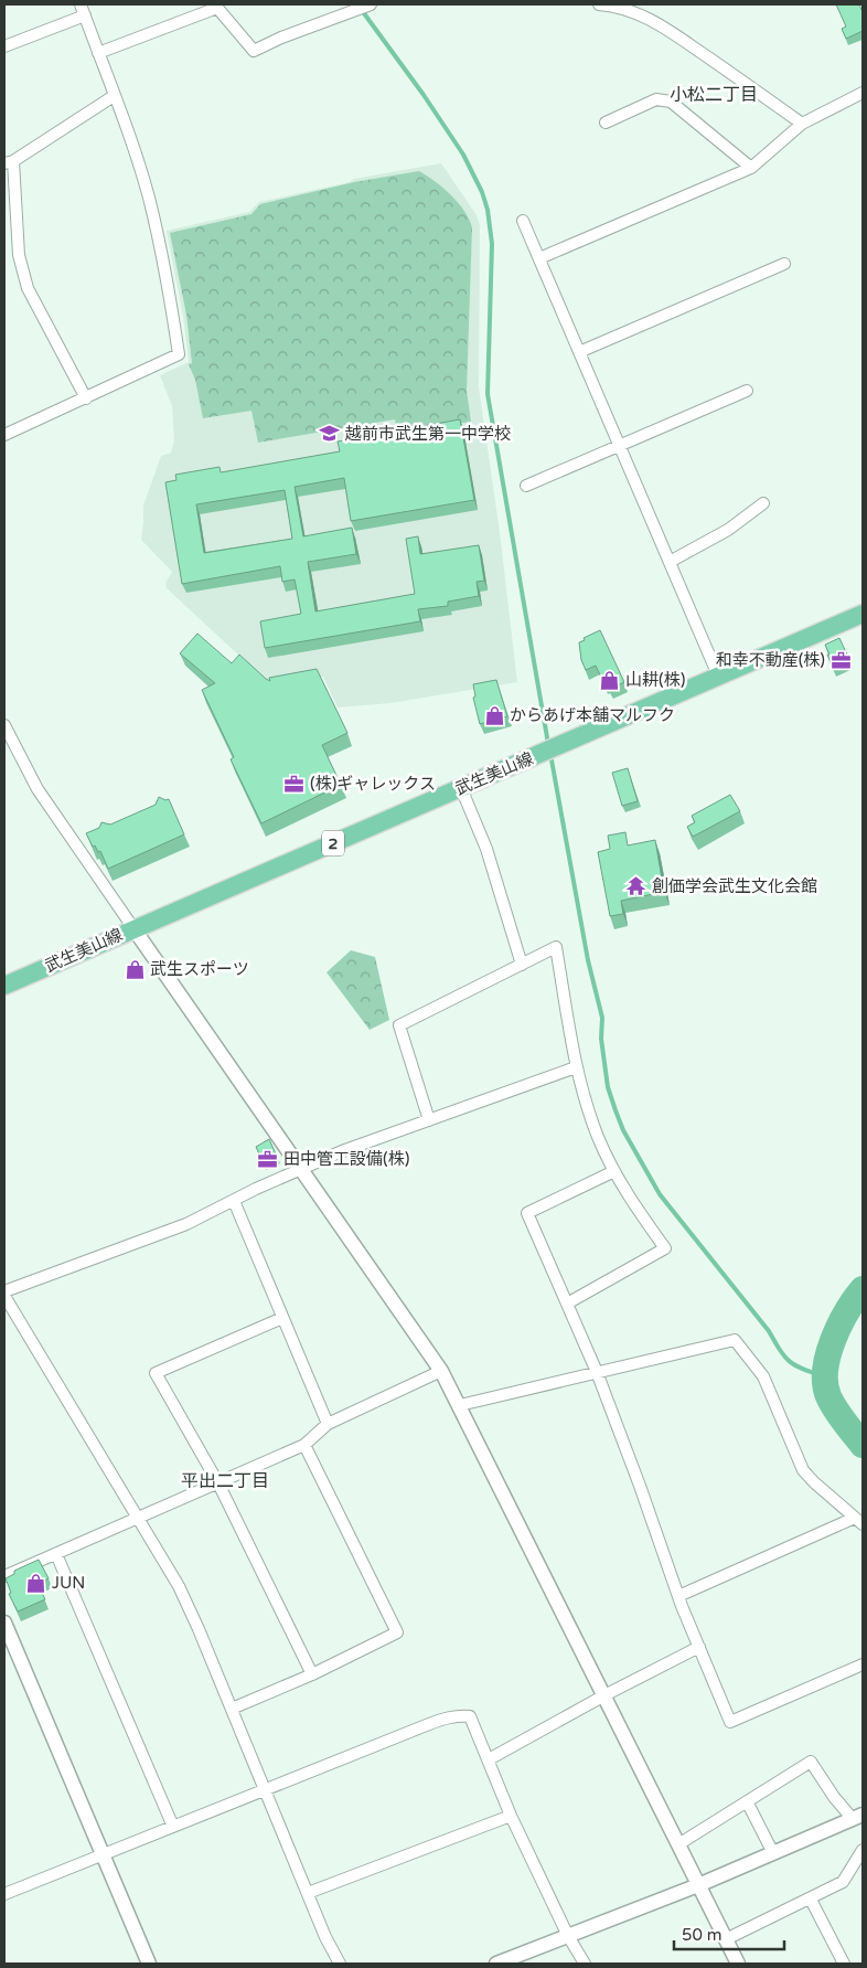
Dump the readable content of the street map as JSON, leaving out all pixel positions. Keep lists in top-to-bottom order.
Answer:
{
  "streets": {
    "main road": ["武生美山線", "2"]
  },
  "districts": ["小松二丁目", "平出二丁目"],
  "places": {
    "school or university": ["越前市武生第一中学校"],
    "office": ["和幸不動産(株)", "(株)ギャレックス", "田中管工設備(株)"],
    "shop": [
      "山耕(株)",
      "からあげ本舗マルフク",
      "武生スポーツ",
      "JUN"
    ],
    "temple": ["創価学会武生文化会館"]
  },
  "scale_bar": "50 m"
}
